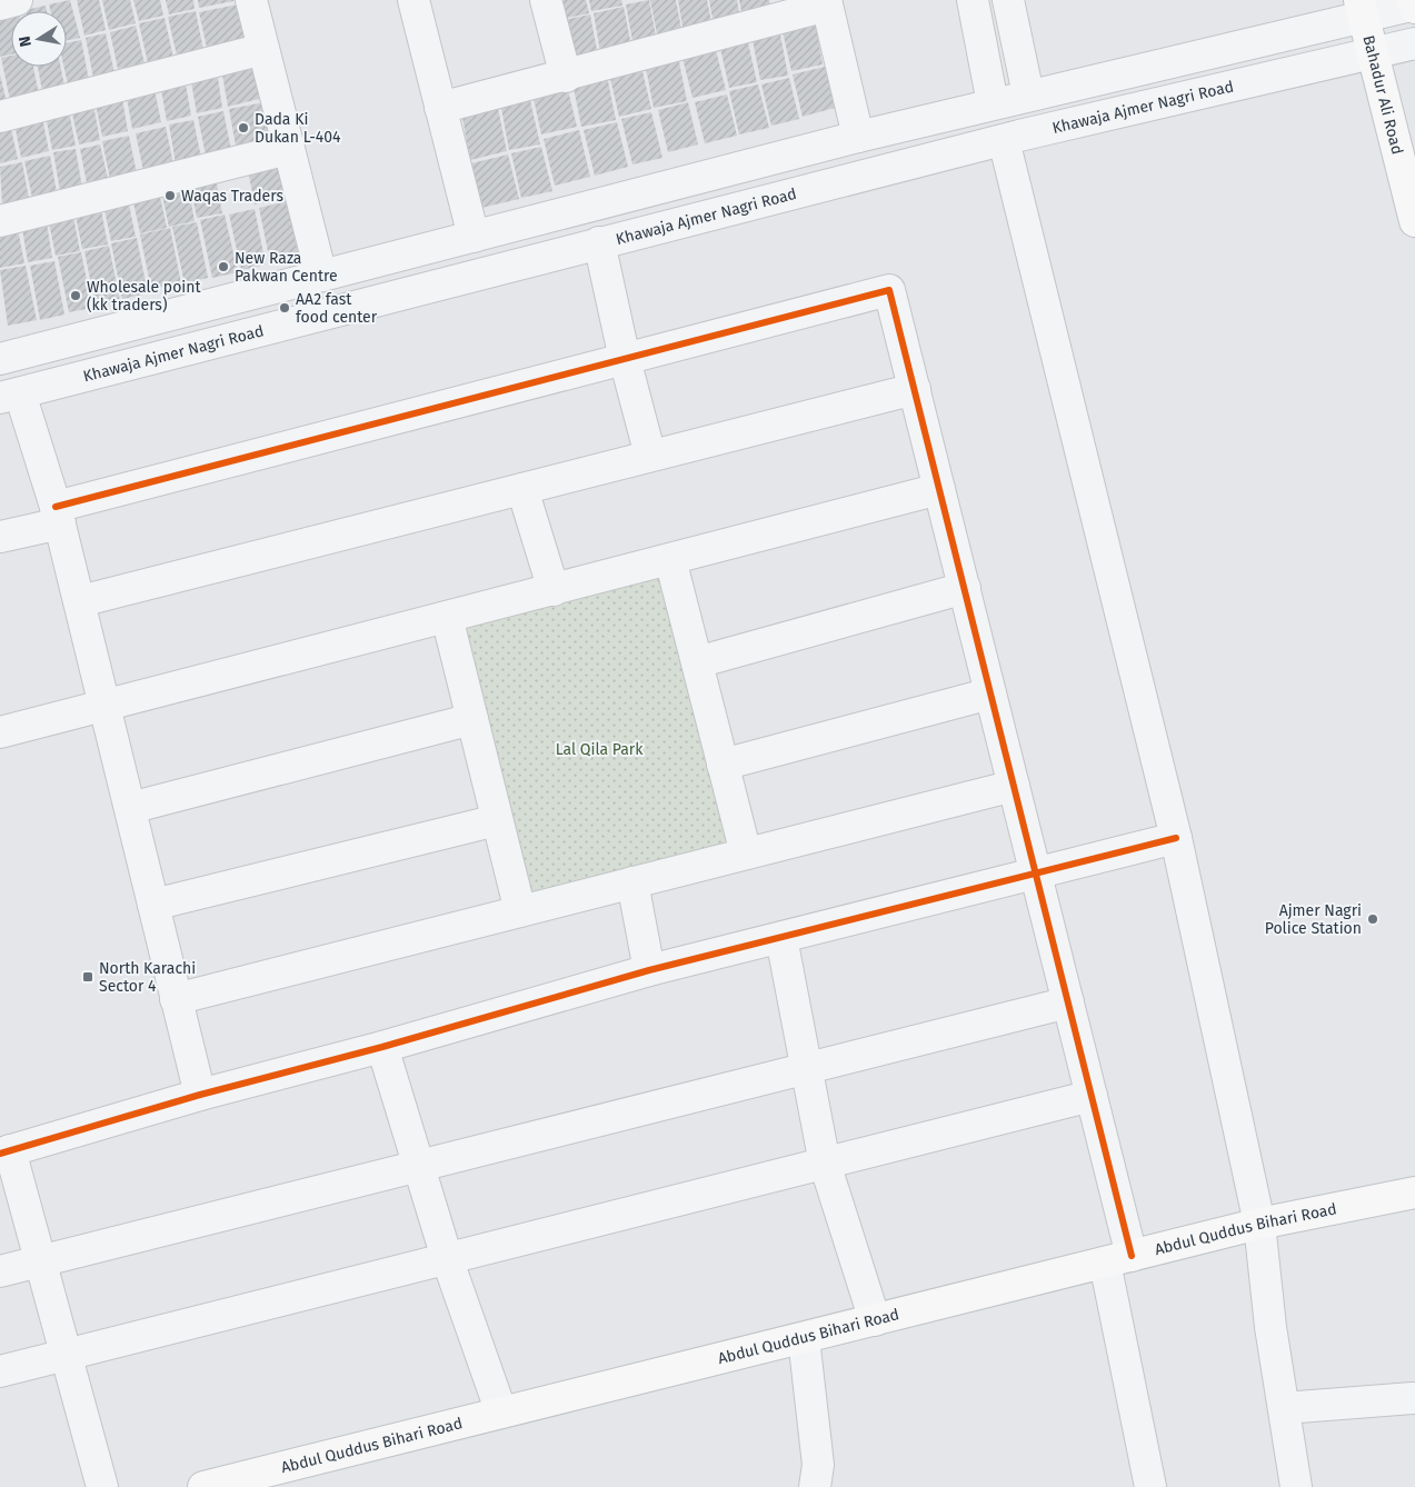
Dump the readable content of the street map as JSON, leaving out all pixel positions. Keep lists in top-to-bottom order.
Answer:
{
  "streets": {
    "main road": ["Bahadur Ali Road", "Abdul Quddus Bihari Road"],
    "street": ["Khawaja Ajmer Nagri Road"]
  },
  "crossings": [
    ["Bahadur Ali Road", "Khawaja Ajmer Nagri Road"]
  ],
  "parks": ["Lal Qila Park"],
  "places": {
    "other": [
      "Dada Ki Dukan L-404",
      "Waqas Traders",
      "New Raza Pakwan Centre",
      "Wholesale point (kk traders)",
      "AA2 fast food center",
      "Ajmer Nagri Police Station"
    ],
    "transit": ["North Karachi Sector 4"]
  },
  "north": "left"
}
